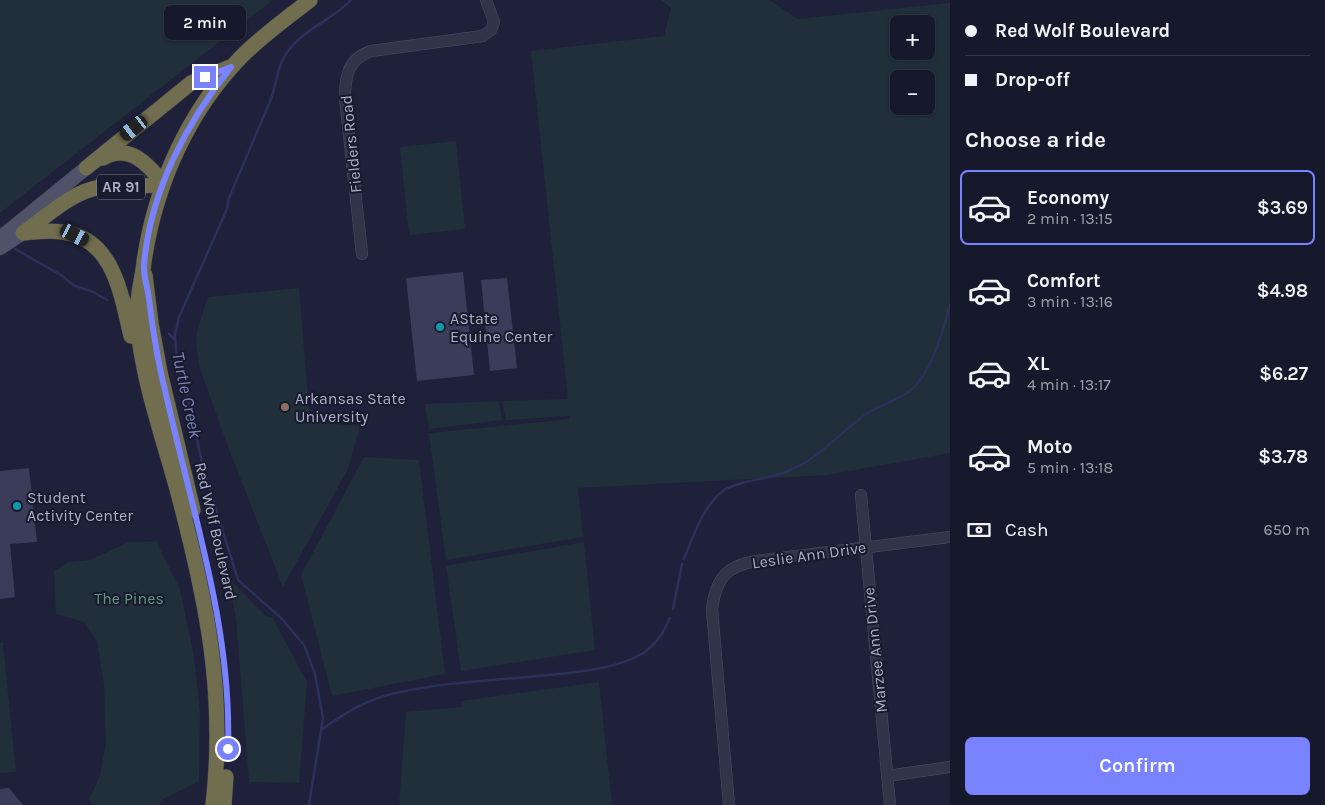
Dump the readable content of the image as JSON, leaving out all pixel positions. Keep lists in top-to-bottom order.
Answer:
{
  "streets": {
    "highway": ["AR 91", "Red Wolf Boulevard"],
    "street": ["Fielders Road", "Leslie Ann Drive", "Marzee Ann Drive"]
  },
  "crossings": [
    ["AR 91", "Red Wolf Boulevard"],
    ["Leslie Ann Drive", "Marzee Ann Drive"]
  ],
  "water": ["Turtle Creek"],
  "parks": ["The Pines"],
  "places": ["AState Equine Center", "Arkansas State University", "Student Activity Center"],
  "page": {
    "banner": ["Red Wolf Boulevard", "Drop-off"],
    "bubble": "2 min",
    "map_buttons": ["+", "−"],
    "heading": "Choose a ride",
    "list": [
      {
        "name": "Economy",
        "note": "2 min · 13:15",
        "value": "$3.69"
      },
      {
        "name": "Comfort",
        "note": "3 min · 13:16",
        "value": "$4.98"
      },
      {
        "name": "XL",
        "note": "4 min · 13:17",
        "value": "$6.27"
      },
      {
        "name": "Moto",
        "note": "5 min · 13:18",
        "value": "$3.78"
      }
    ],
    "pay": ["Cash", "650 m"],
    "buttons": "Confirm"
  }
}
